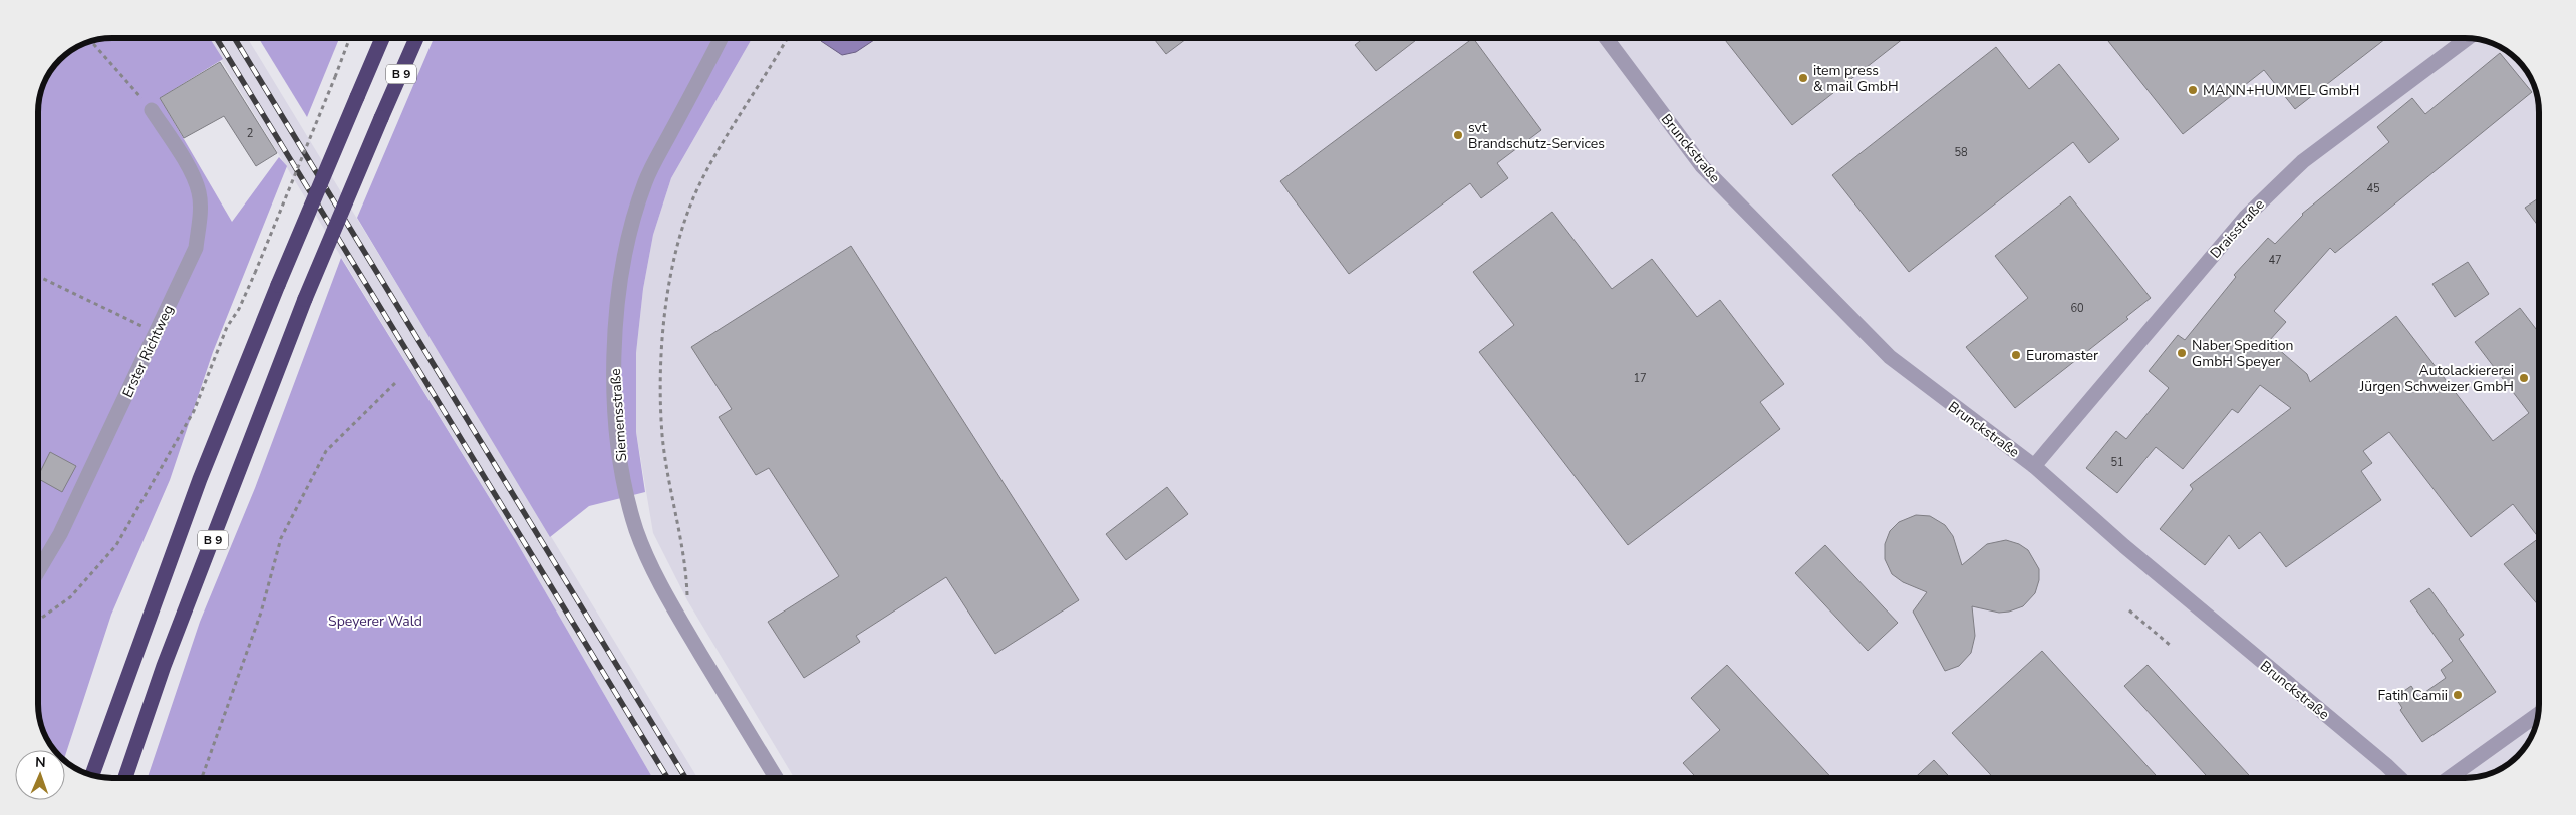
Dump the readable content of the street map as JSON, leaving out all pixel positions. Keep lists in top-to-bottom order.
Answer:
{
  "streets": {
    "highway": ["B 9"],
    "street": [
      "Brunckstraße",
      "Draisstraße",
      "Erster Richtweg",
      "Siemensstraße"
    ]
  },
  "crossings": [
    ["Brunckstraße", "Draisstraße"]
  ],
  "parks": ["Speyerer Wald"],
  "places": [
    "item press & mail GmbH",
    "MANN+HUMMEL GmbH",
    "svt Brandschutz-Services",
    "Naber Spedition GmbH Speyer",
    "Euromaster",
    "Autolackiererei Jürgen Schweizer GmbH",
    "Fatih Camii"
  ],
  "house_numbers": [
    "2",
    "58",
    "45",
    "47",
    "60",
    "17",
    "51"
  ],
  "north": "top"
}
